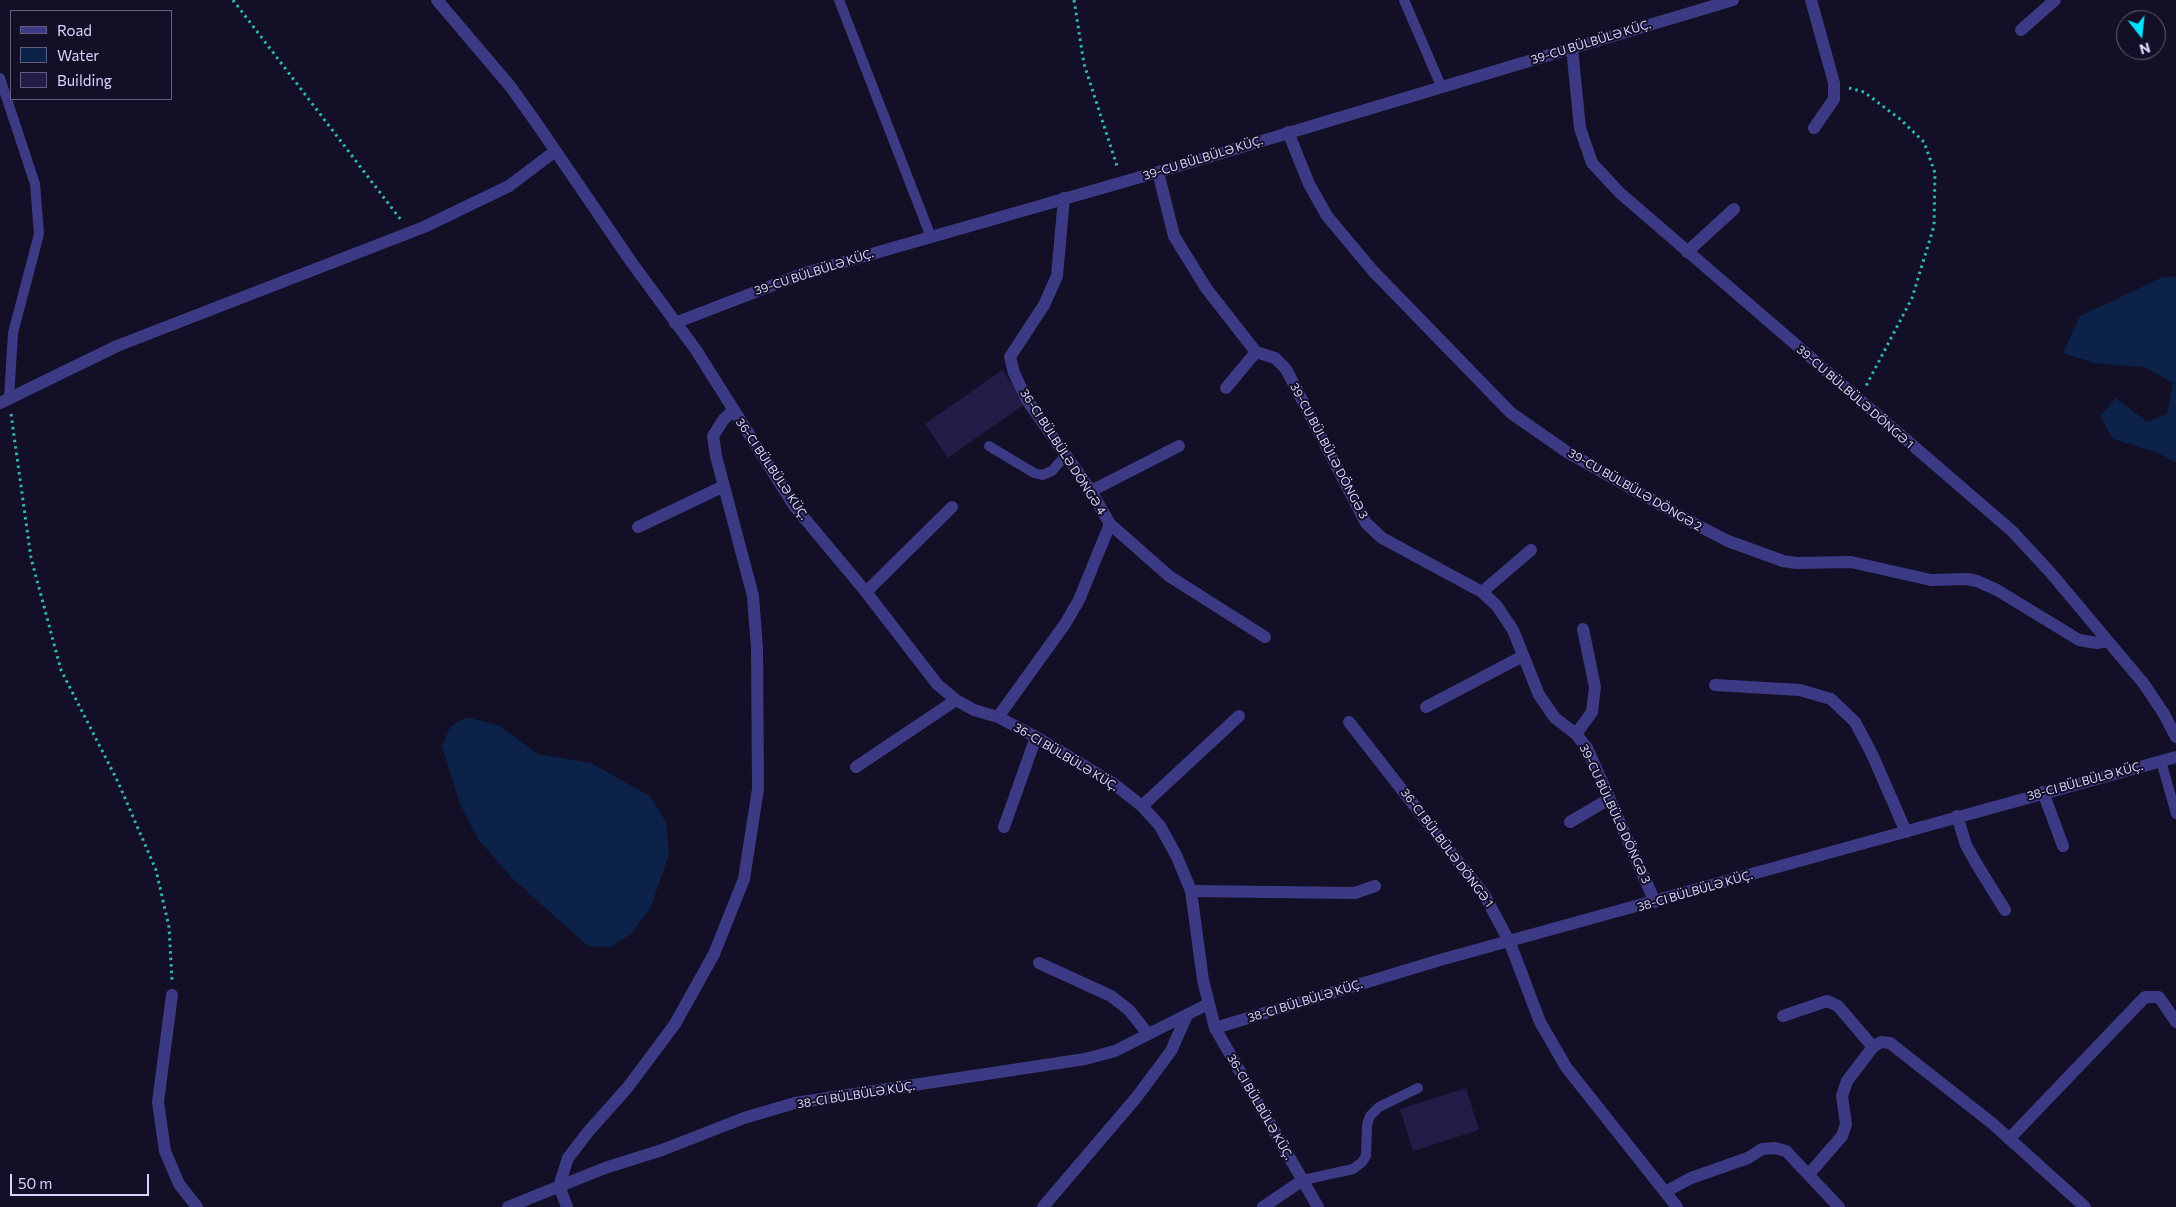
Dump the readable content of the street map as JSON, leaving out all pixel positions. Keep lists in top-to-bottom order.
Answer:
{
  "streets": {
    "street": [
      "39-CU BÜLBÜLƏ KÜÇ.",
      "39-CU BÜLBÜLƏ DÖNGƏ 1",
      "39-CU BÜLBÜLƏ DÖNGƏ 3",
      "39-CU BÜLBÜLƏ DÖNGƏ 2",
      "38-CI BÜLBÜLƏ KÜÇ."
    ]
  },
  "crossings": [
    ["39-CU BÜLBÜLƏ KÜÇ.", "39-CU BÜLBÜLƏ DÖNGƏ 1"],
    ["39-CU BÜLBÜLƏ KÜÇ.", "39-CU BÜLBÜLƏ DÖNGƏ 3"],
    ["39-CU BÜLBÜLƏ KÜÇ.", "39-CU BÜLBÜLƏ DÖNGƏ 2"],
    ["39-CU BÜLBÜLƏ DÖNGƏ 1", "39-CU BÜLBÜLƏ DÖNGƏ 2"],
    ["39-CU BÜLBÜLƏ DÖNGƏ 3", "38-CI BÜLBÜLƏ KÜÇ."]
  ],
  "legend": ["Road", "Water", "Building"],
  "scale_bar": "50 m",
  "north": "bottom"
}
